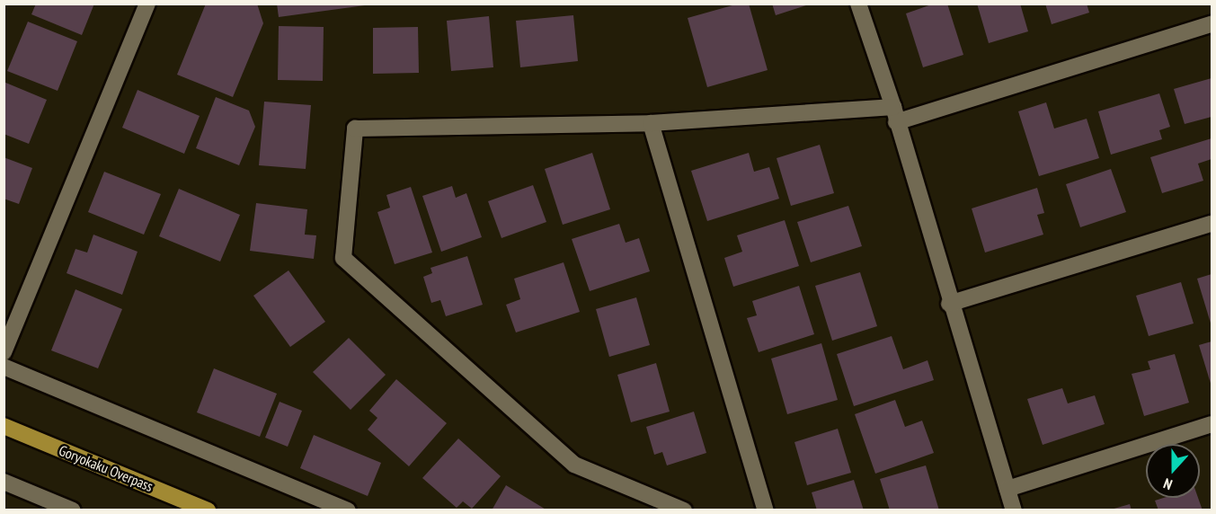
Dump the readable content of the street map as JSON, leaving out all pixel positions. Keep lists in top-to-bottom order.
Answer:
{
  "streets": {
    "main road": ["Goryokaku Overpass"]
  },
  "north": "bottom"
}
